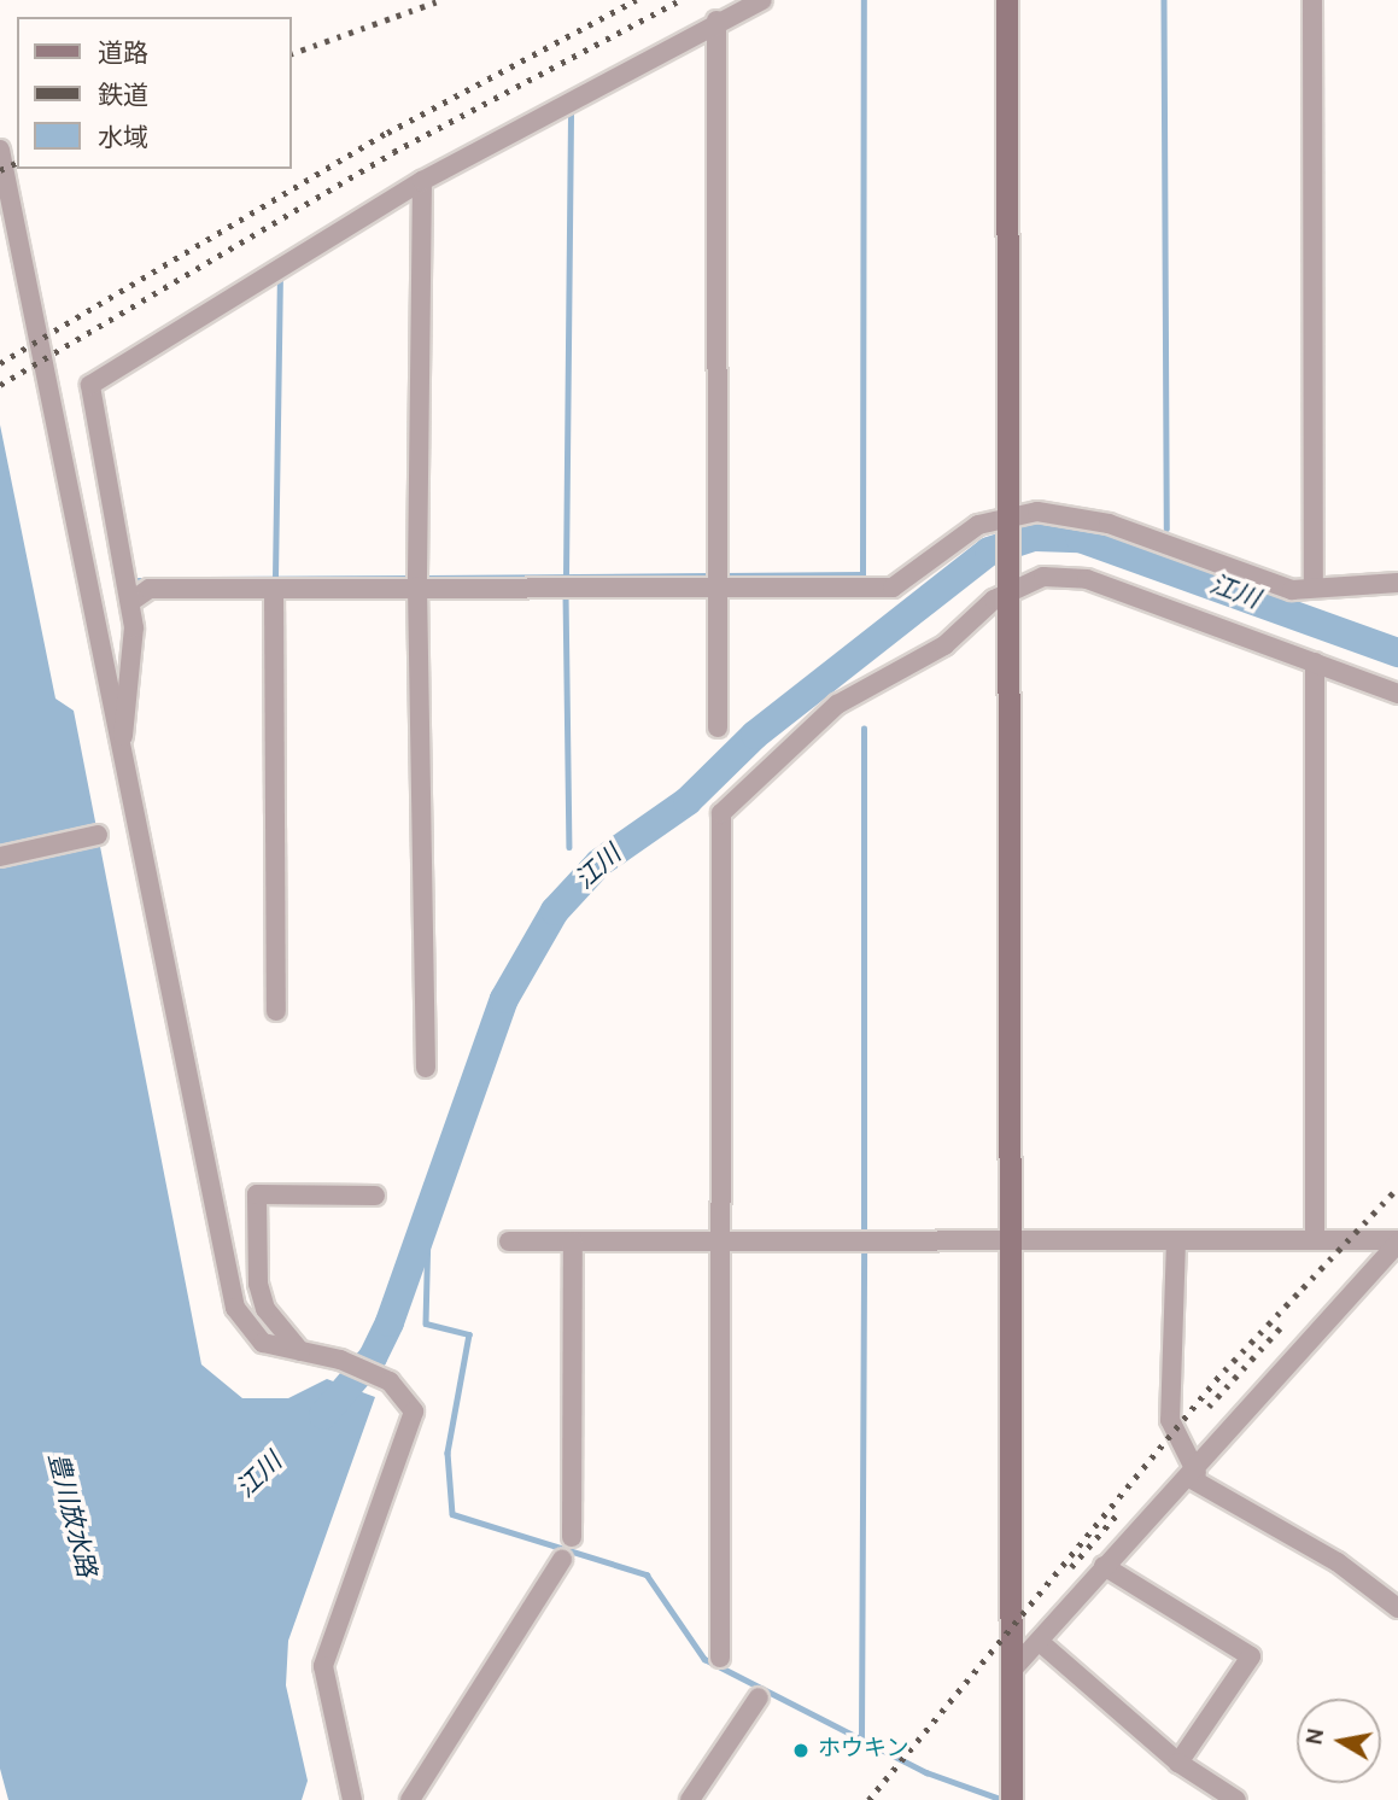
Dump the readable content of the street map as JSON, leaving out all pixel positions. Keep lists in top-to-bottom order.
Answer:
{
  "water": ["江川", "豊川放水路"],
  "places": ["ホウキン"],
  "legend": ["道路", "鉄道", "水域"],
  "north": "left"
}
